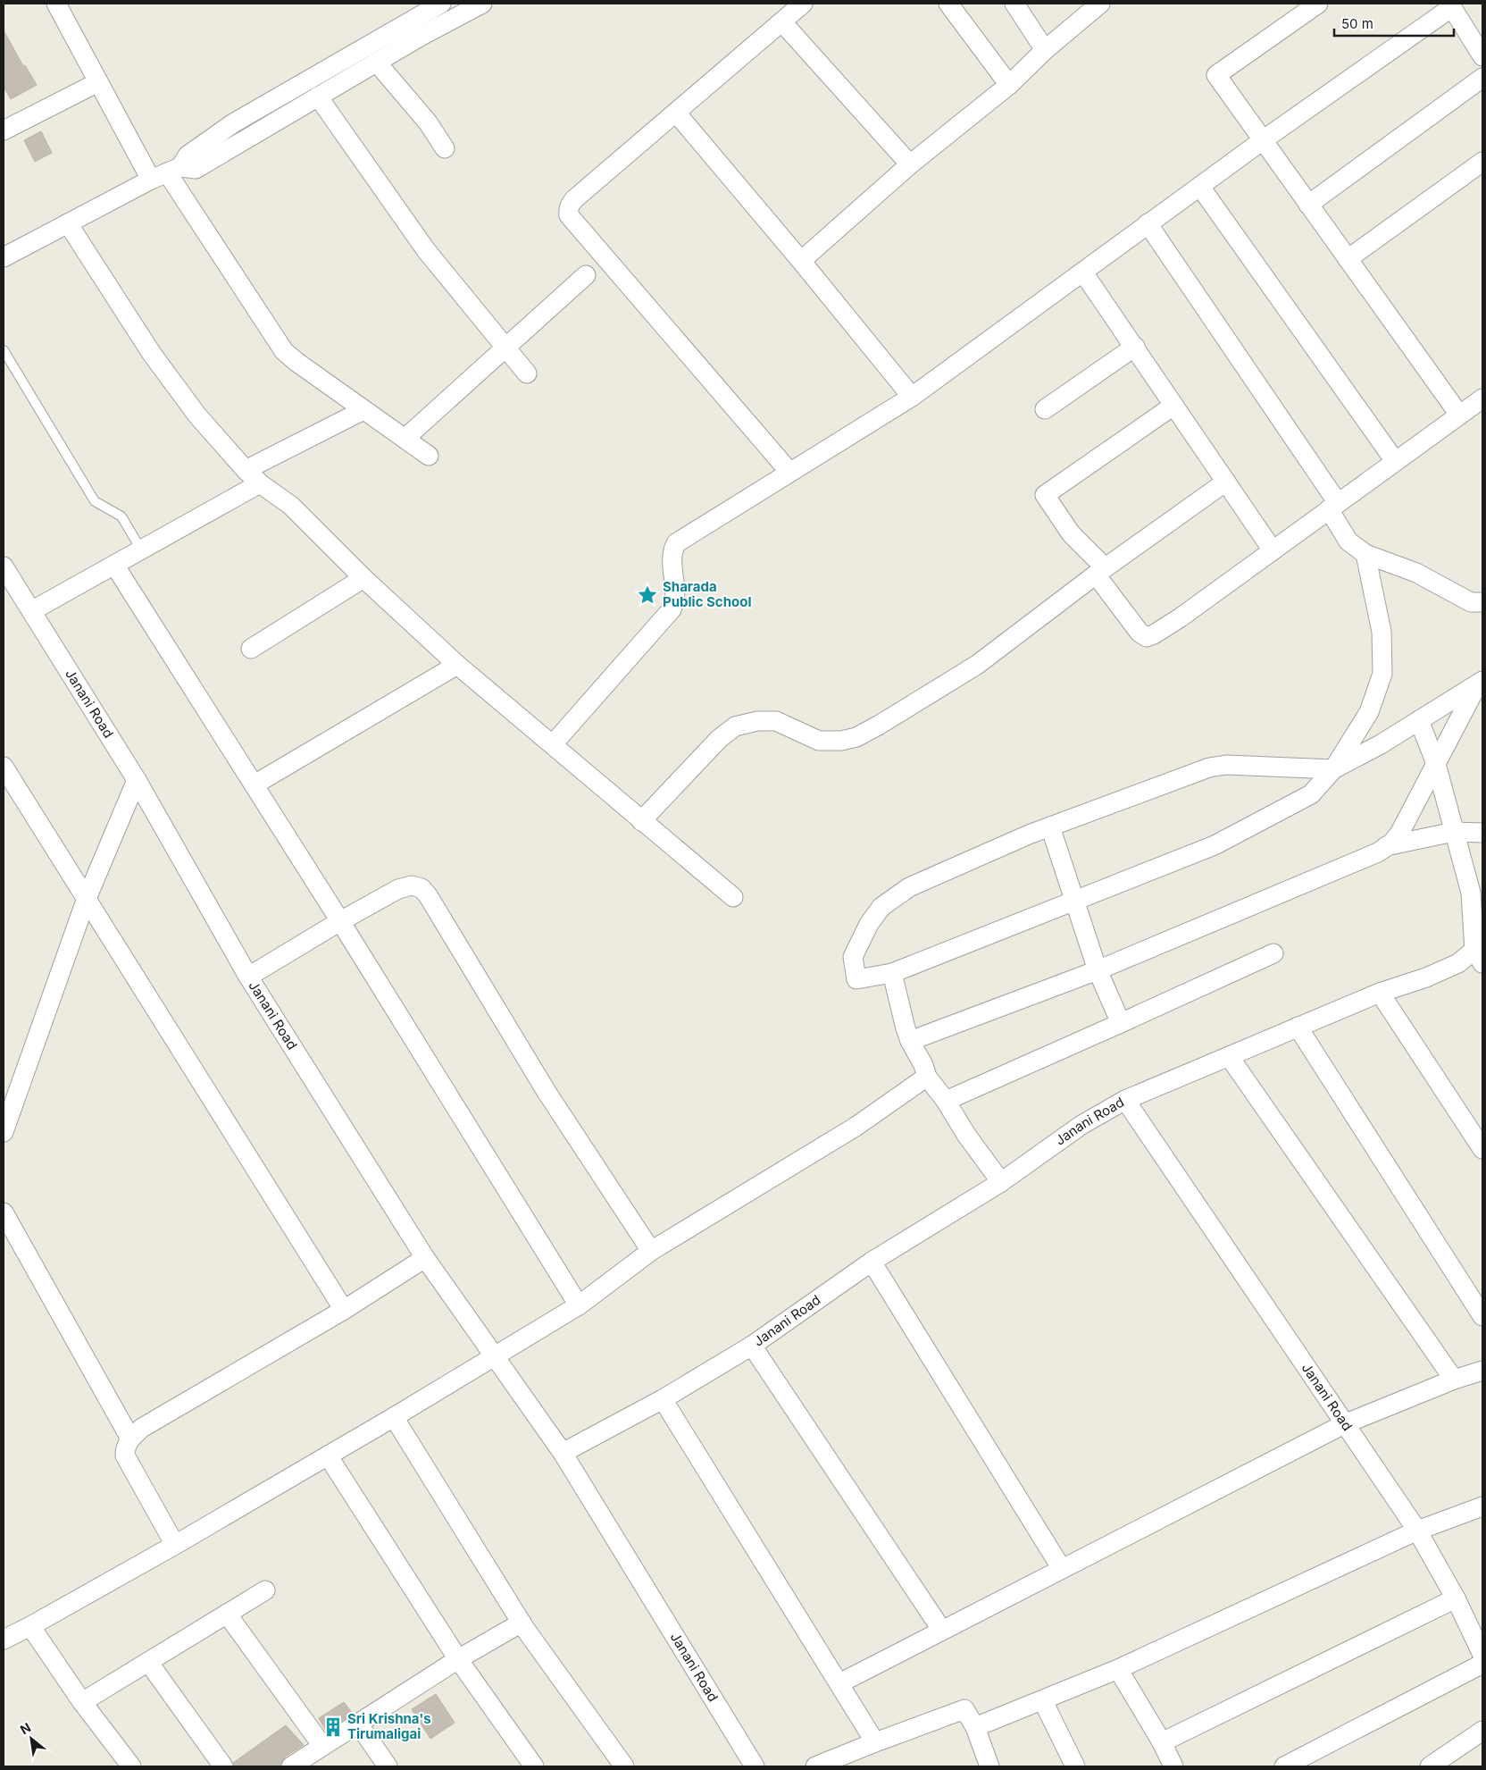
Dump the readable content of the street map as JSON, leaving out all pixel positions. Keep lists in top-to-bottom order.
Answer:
{
  "streets": {
    "street": ["Janani Road"]
  },
  "places": {
    "place": ["Sharada Public School"],
    "building": ["Sri Krishna's Tirumaligai"]
  },
  "scale_bar": "50 m",
  "north": "top left"
}
